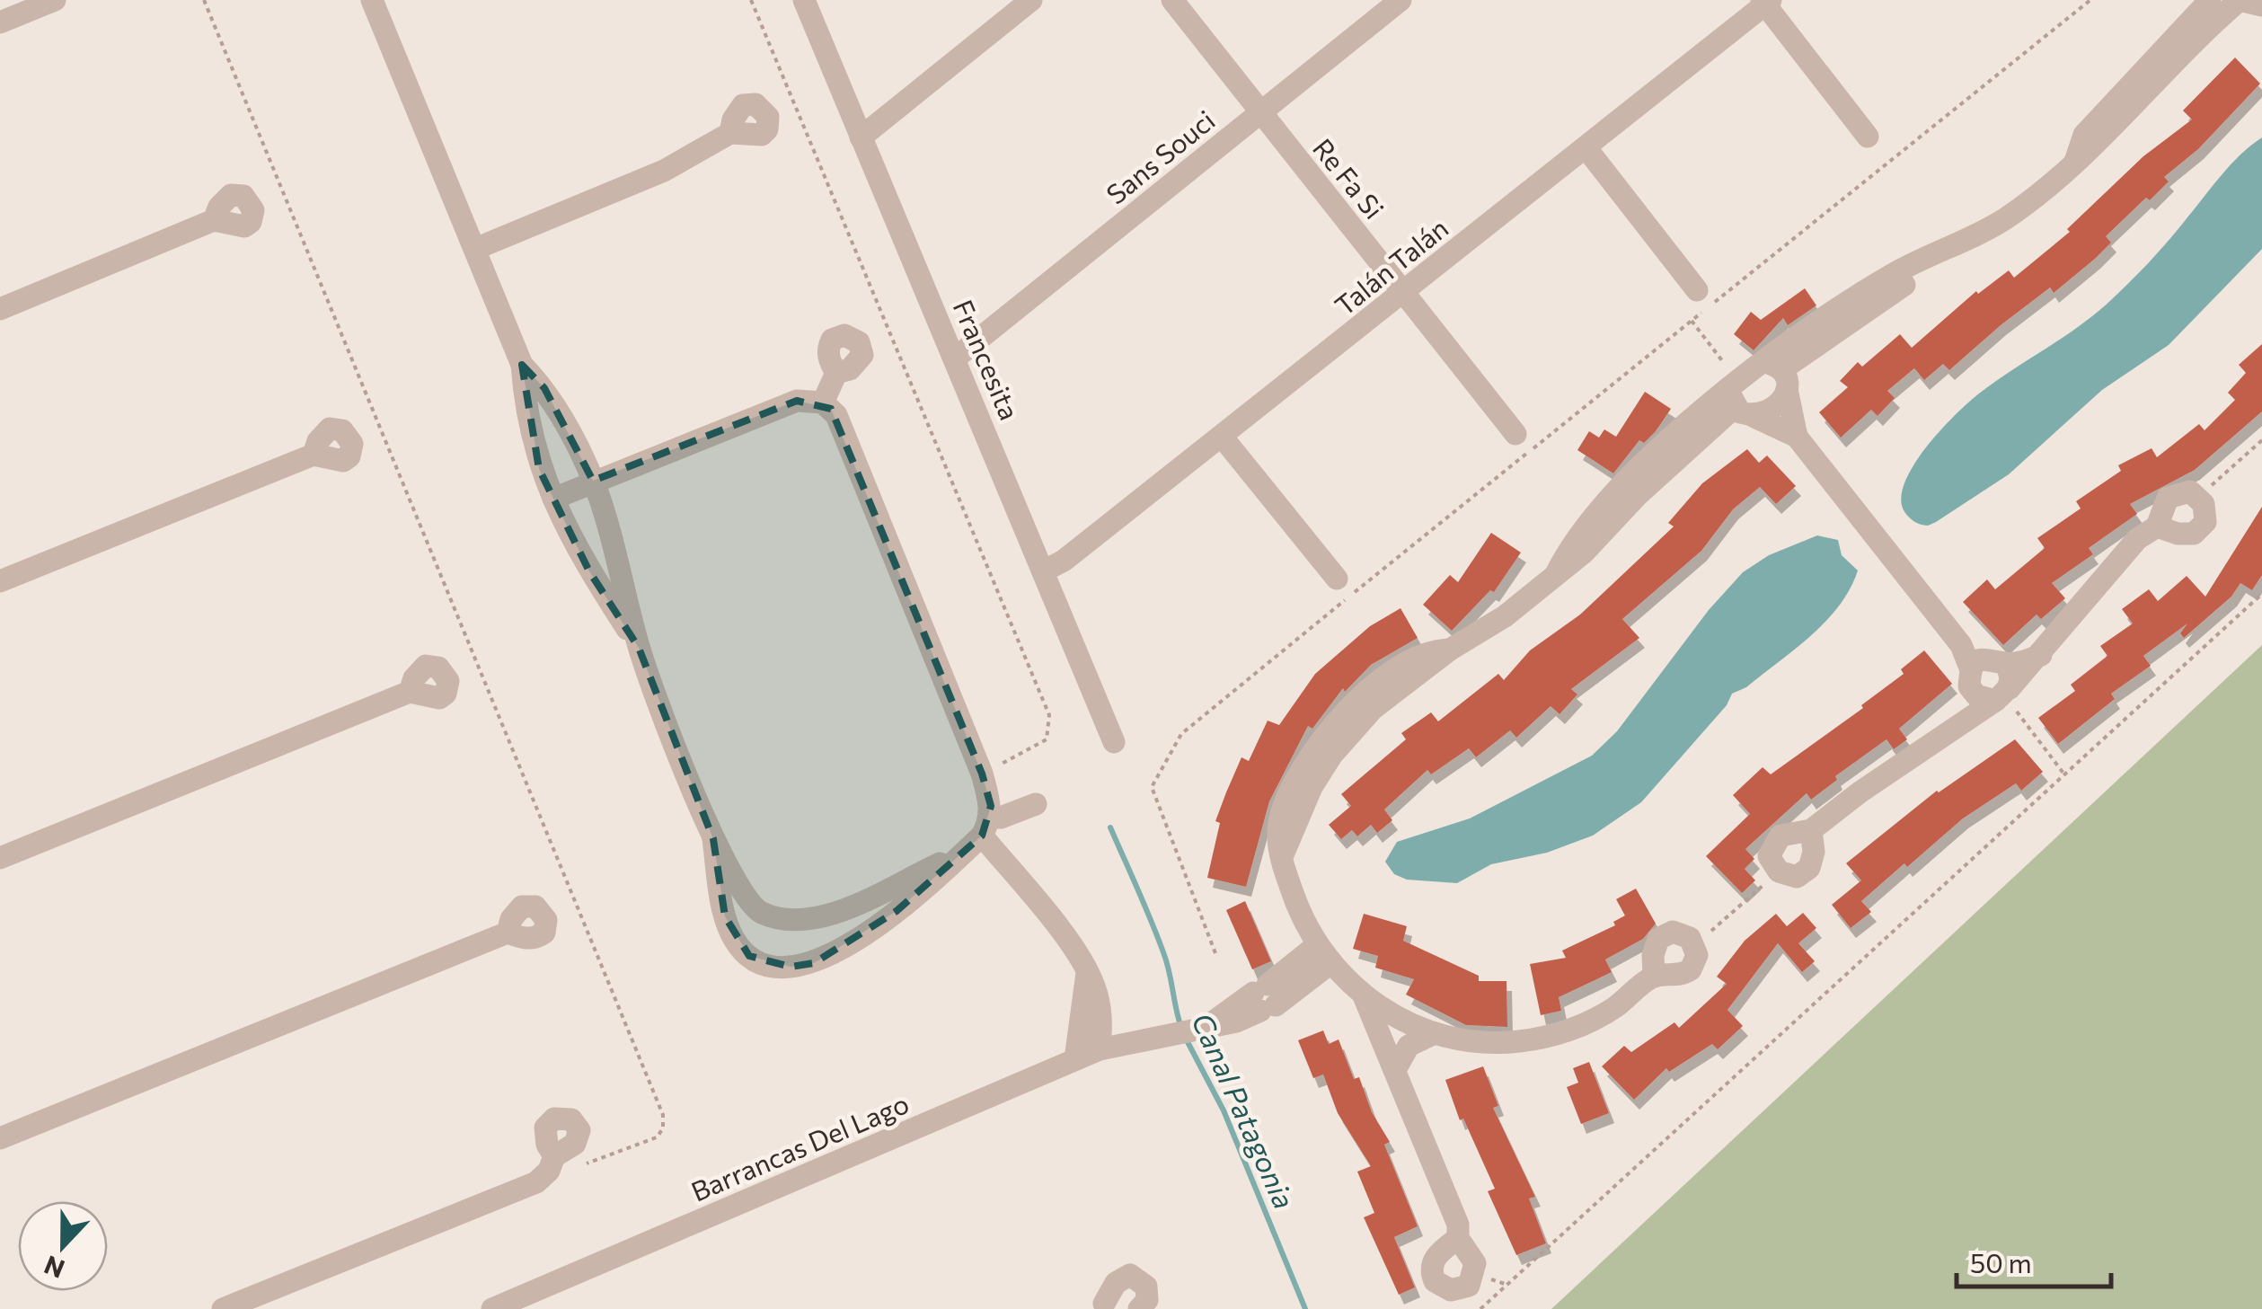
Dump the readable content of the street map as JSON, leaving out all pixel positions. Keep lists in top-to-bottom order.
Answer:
{
  "streets": {
    "street": [
      "Sans Souci",
      "Re Fa Si",
      "Talán Talán",
      "Francesita",
      "Barrancas Del Lago"
    ]
  },
  "crossings": [
    ["Sans Souci", "Re Fa Si"],
    ["Sans Souci", "Francesita"],
    ["Re Fa Si", "Talán Talán"],
    ["Talán Talán", "Francesita"]
  ],
  "water": ["Canal Patagonia"],
  "scale_bar": "50 m",
  "north": "bottom"
}
